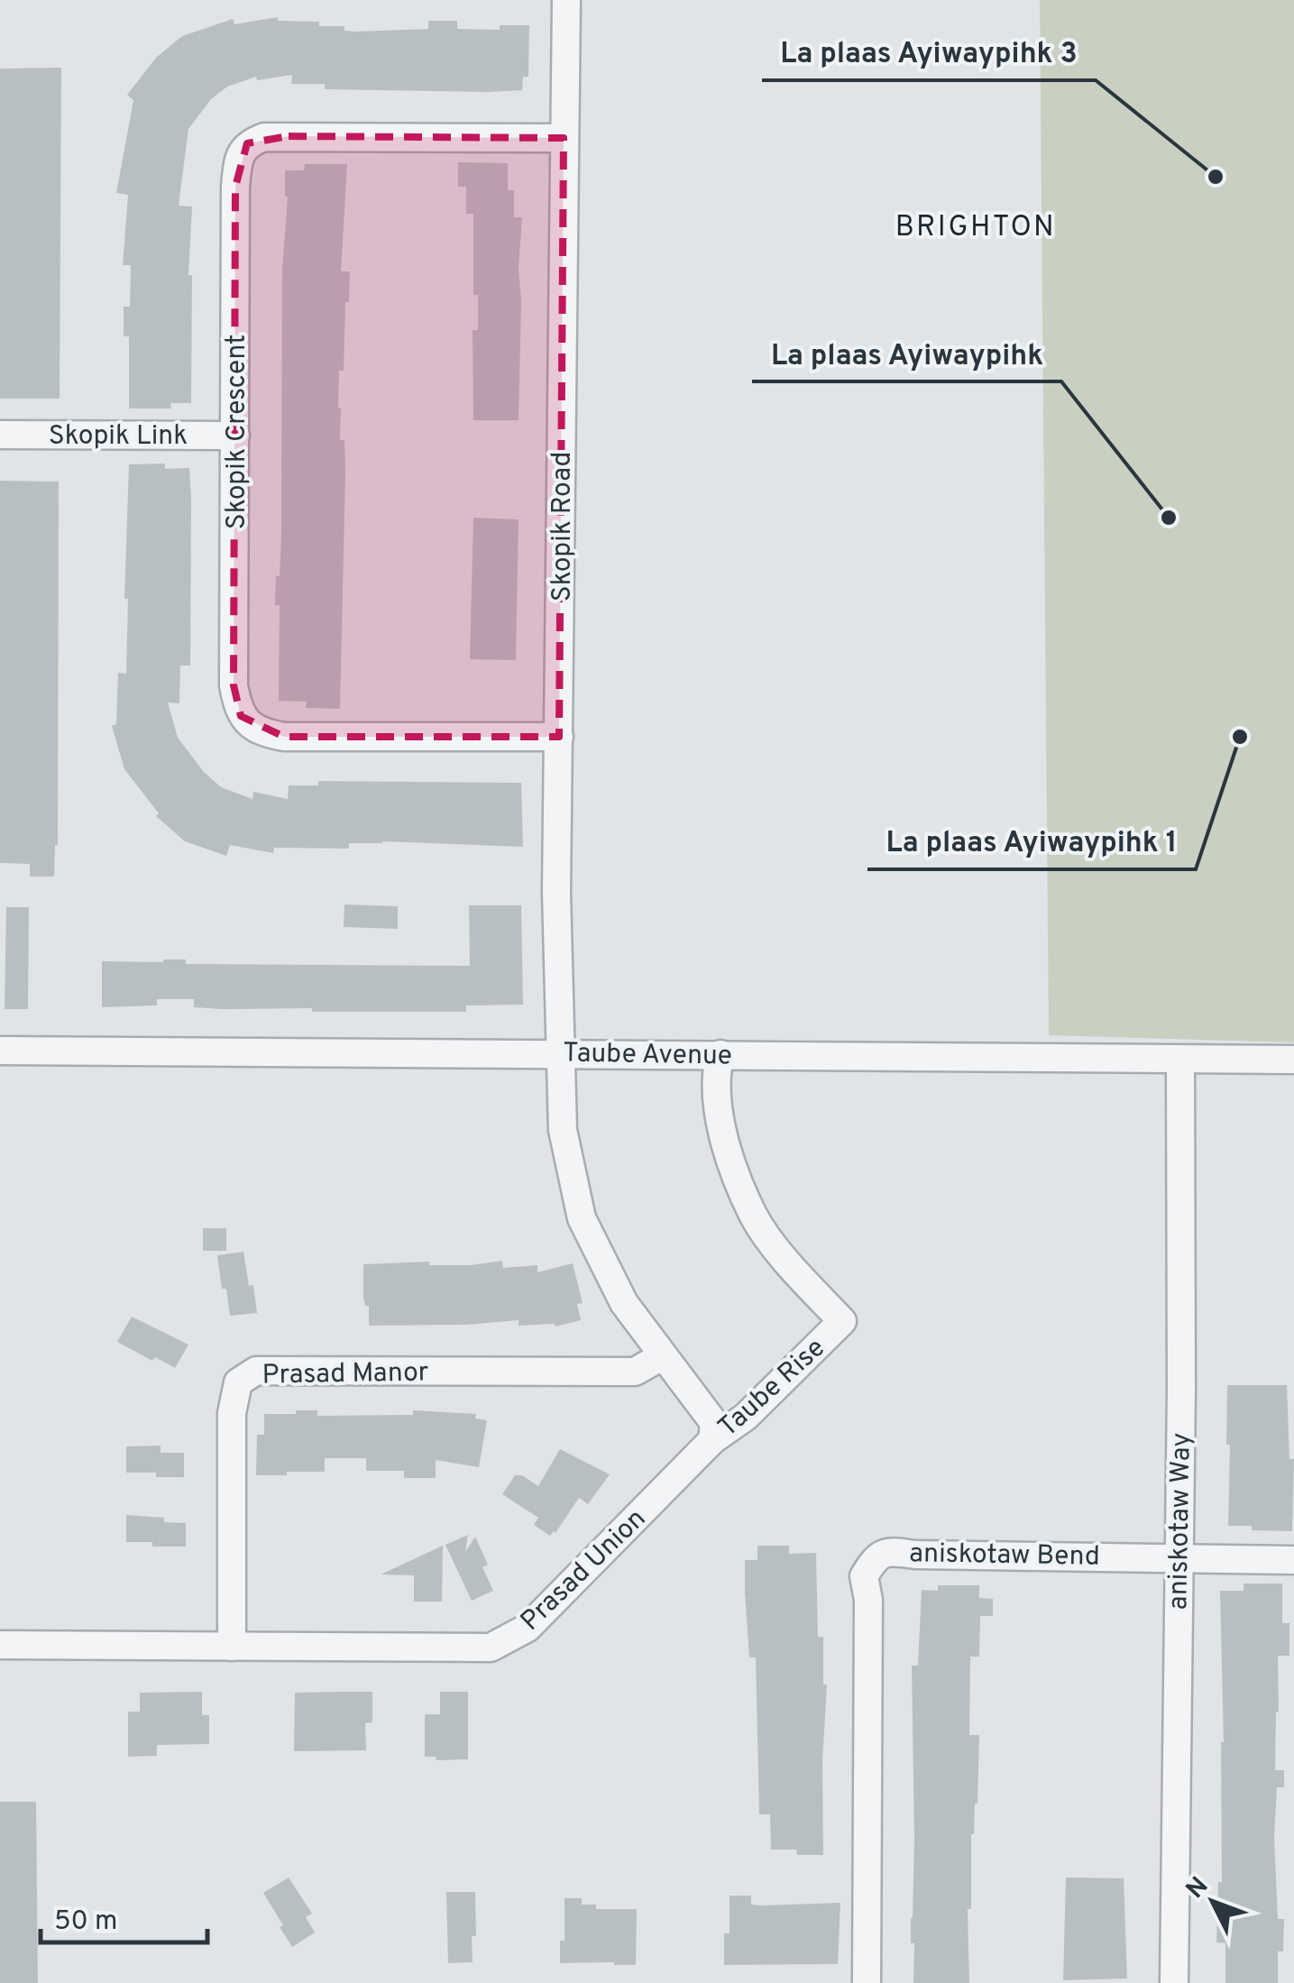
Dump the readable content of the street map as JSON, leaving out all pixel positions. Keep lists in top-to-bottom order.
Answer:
{
  "streets": {
    "street": [
      "Skopik Crescent",
      "Skopik Link",
      "Skopik Road",
      "Taube Avenue",
      "Prasad Manor",
      "Taube Rise",
      "aniskotaw Way",
      "aniskotaw Bend",
      "Prasad Union"
    ]
  },
  "crossings": [
    ["Skopik Crescent", "Skopik Link"],
    ["Skopik Crescent", "Skopik Road"],
    ["Skopik Road", "Taube Avenue"],
    ["Taube Avenue", "Taube Rise"],
    ["Taube Avenue", "aniskotaw Way"],
    ["Prasad Manor", "Prasad Union"],
    ["Taube Rise", "Prasad Union"],
    ["aniskotaw Way", "aniskotaw Bend"]
  ],
  "districts": ["BRIGHTON"],
  "places": ["La plaas Ayiwaypihk 3", "La plaas Ayiwaypihk", "La plaas Ayiwaypihk 1"],
  "scale_bar": "50 m",
  "north": "top left"
}
